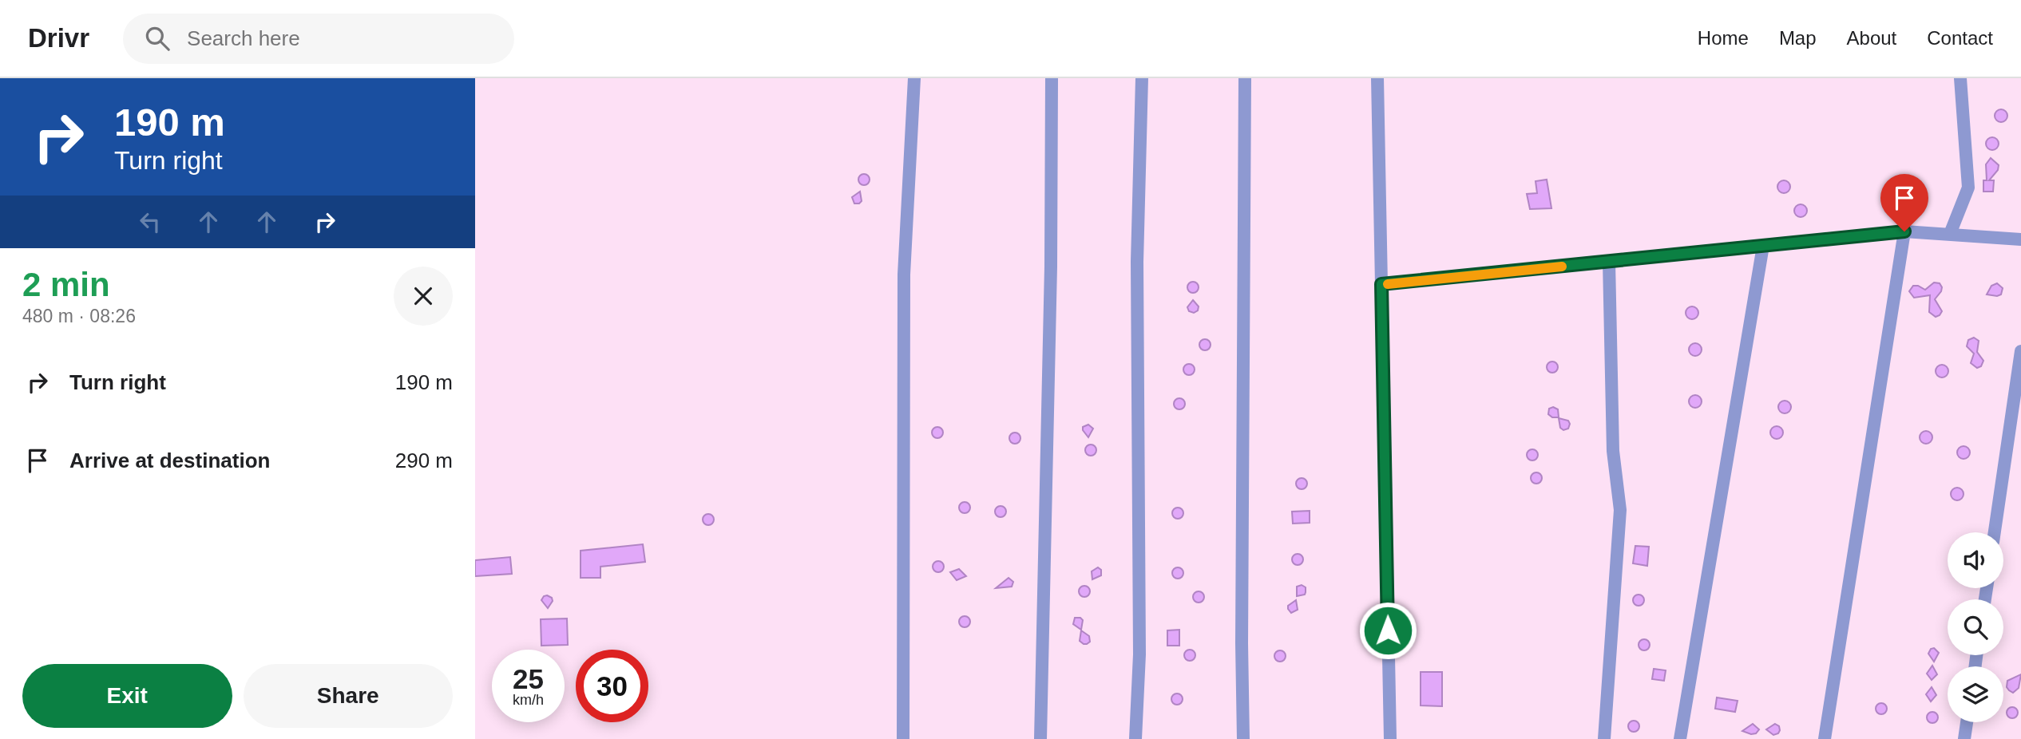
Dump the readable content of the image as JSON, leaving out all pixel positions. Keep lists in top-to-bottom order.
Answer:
{
  "page": {
    "header": "Drivr",
    "search": "Search here",
    "nav": [
      "Home",
      "Map",
      "About",
      "Contact"
    ],
    "turn": ["190 m", "Turn right"],
    "heading": ["2 min", "480 m · 08:26"],
    "list": [
      {
        "name": "Turn right",
        "value": "190 m"
      },
      {
        "name": "Arrive at destination",
        "value": "290 m"
      }
    ],
    "speed": "25 km/h",
    "limit": "30",
    "buttons": ["Exit", "Share"]
  }
}
